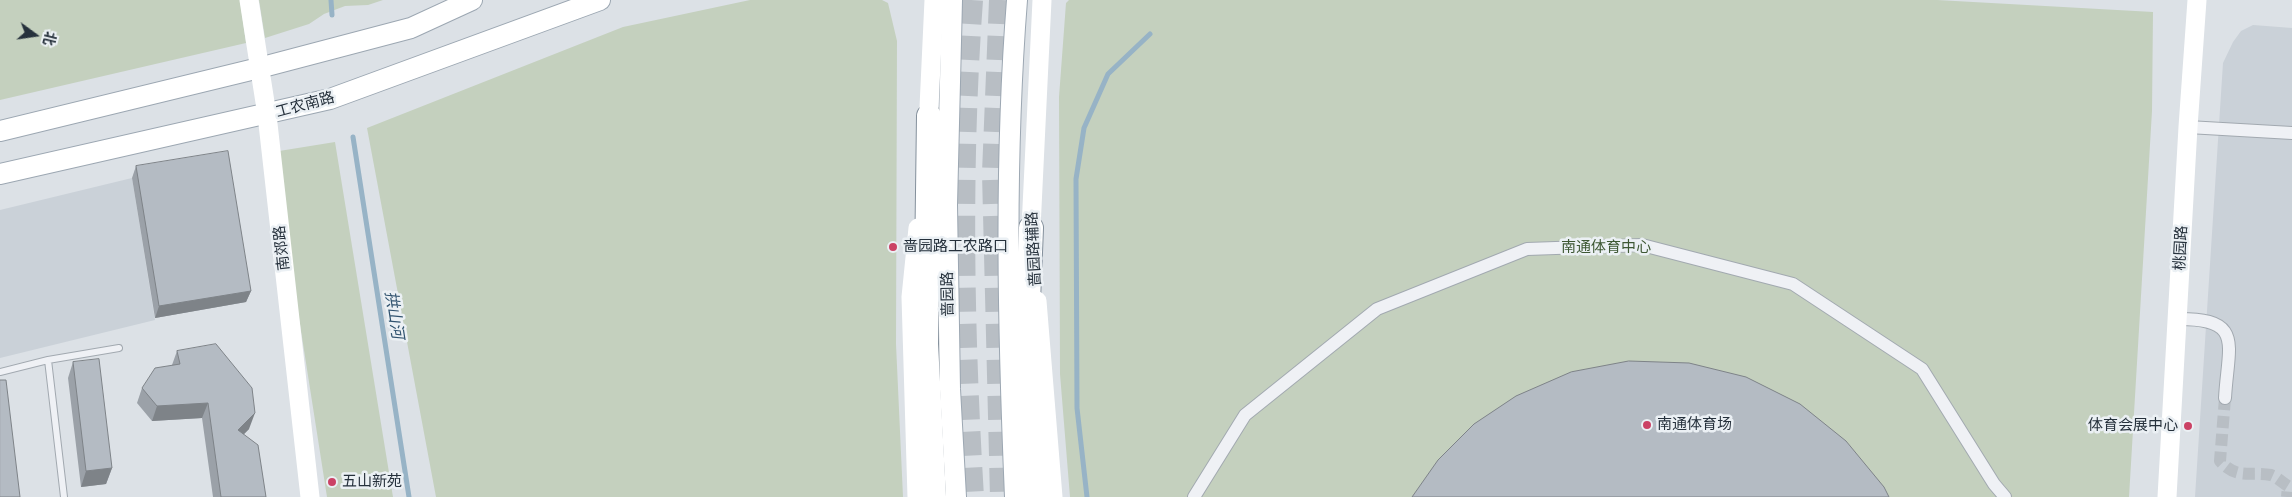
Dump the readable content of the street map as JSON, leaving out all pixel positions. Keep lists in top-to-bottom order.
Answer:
{
  "streets": {
    "main road": ["工农南路", "啬园路"],
    "street": ["南郊路", "桃园路", "啬园路辅路"]
  },
  "crossings": [
    ["工农南路", "南郊路"]
  ],
  "water": ["拱山河"],
  "parks": ["南通体育中心"],
  "places": [
    "啬园路工农路口",
    "南通体育场",
    "体育会展中心",
    "五山新苑"
  ],
  "north": "right"
}
